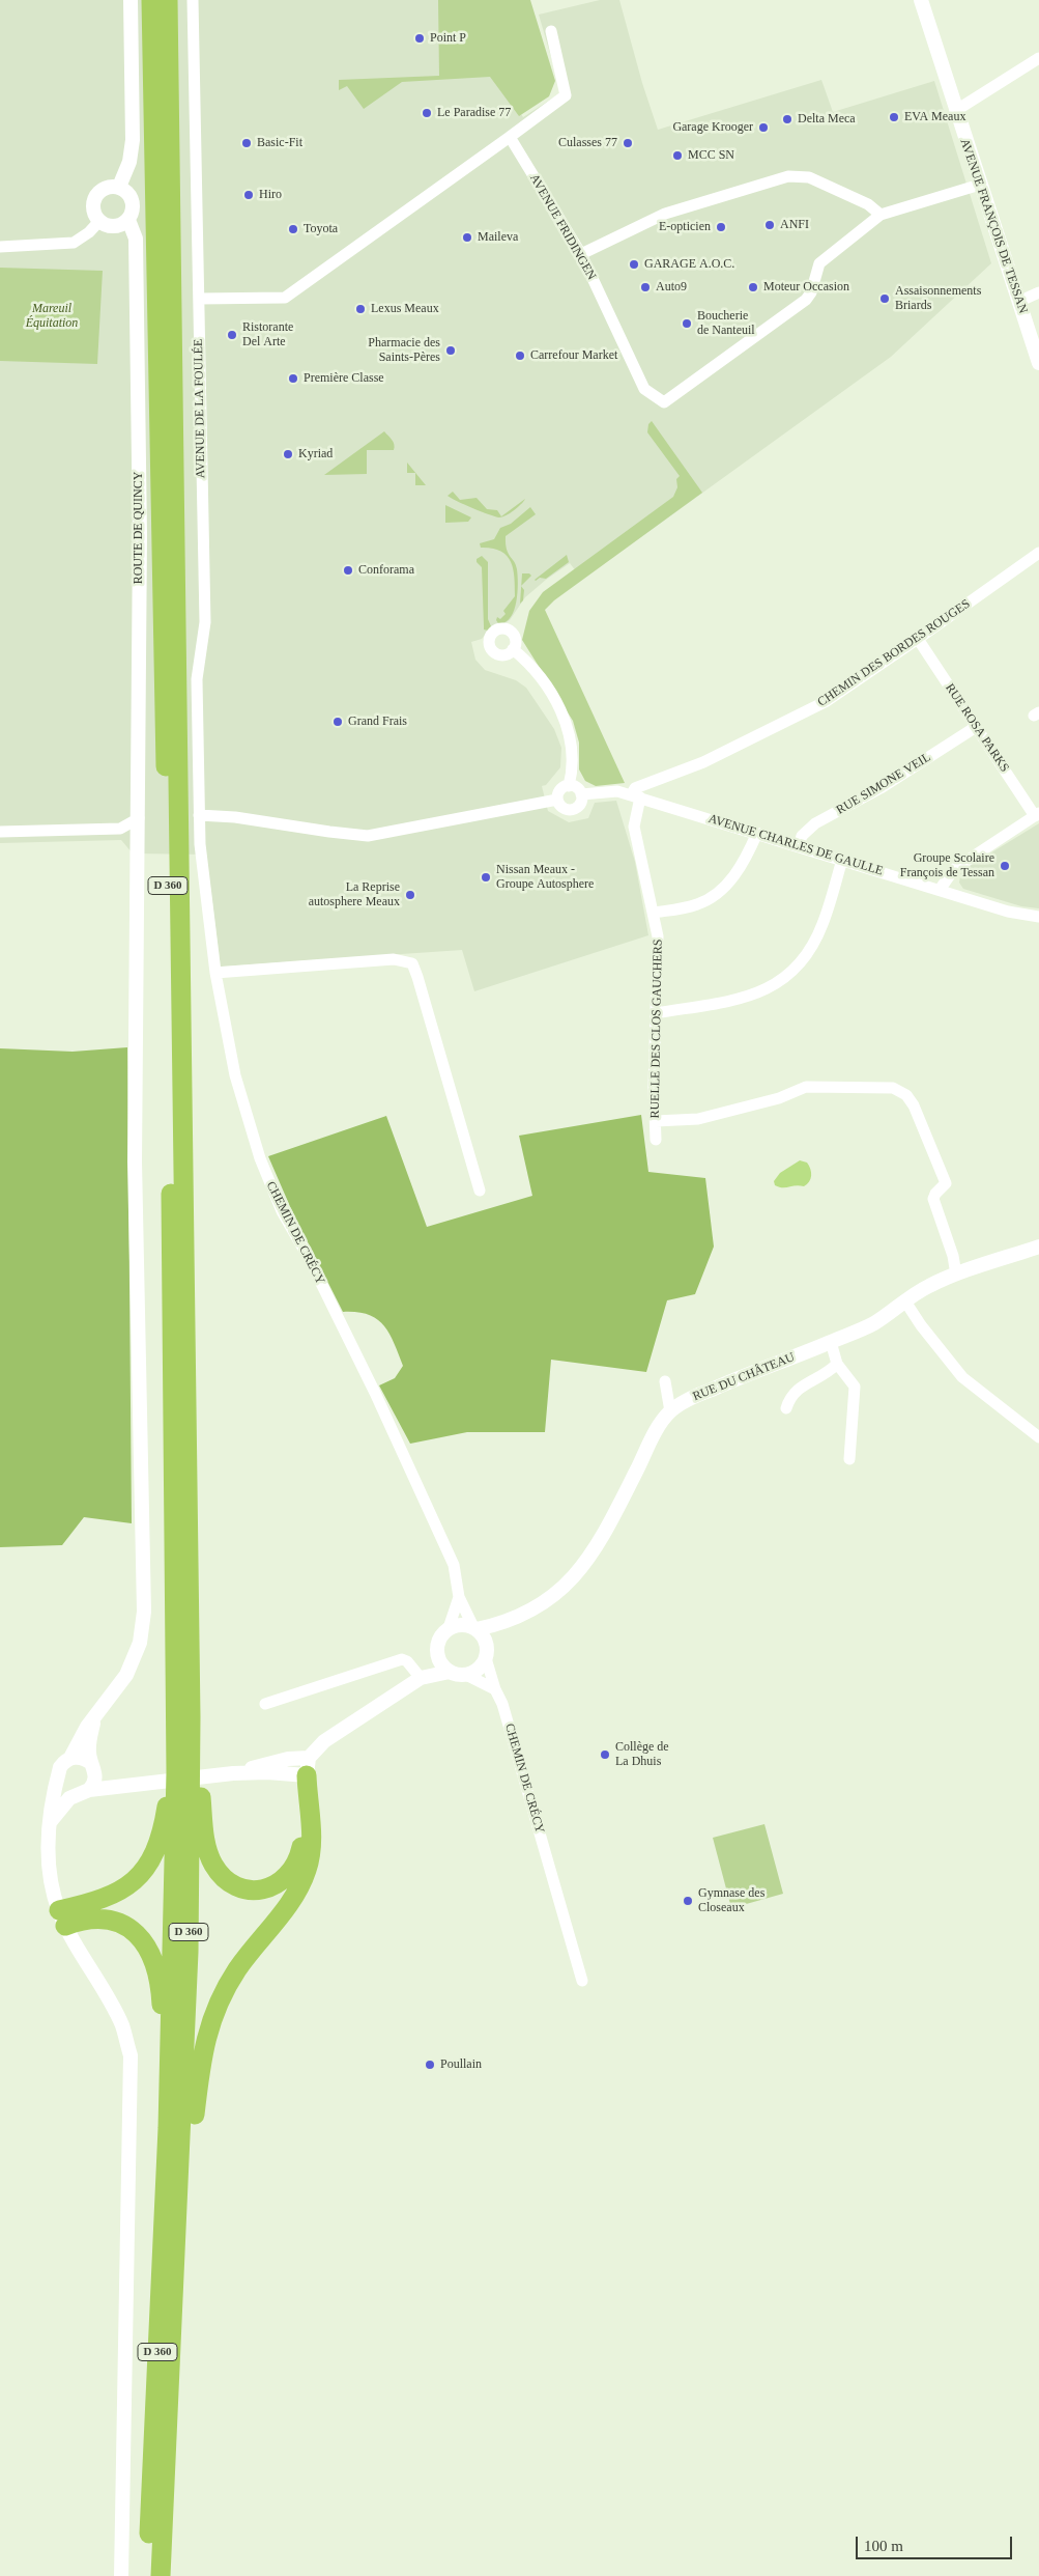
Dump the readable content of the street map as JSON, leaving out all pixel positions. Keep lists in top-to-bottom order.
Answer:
{
  "streets": {
    "highway": ["D 360"],
    "street": [
      "AVENUE FRANÇOIS DE TESSAN",
      "AVENUE FRIDINGEN",
      "AVENUE DE LA FOULÉE",
      "ROUTE DE QUINCY",
      "CHEMIN DES BORDES ROUGES",
      "RUE ROSA PARKS",
      "RUE SIMONE VEIL",
      "AVENUE CHARLES DE GAULLE",
      "RUELLE DES CLOS GAUCHERS",
      "CHEMIN DE CRÉCY",
      "RUE DU CHÂTEAU"
    ]
  },
  "crossings": [
    ["AVENUE DE LA FOULÉE", "CHEMIN DE CRÉCY"],
    ["CHEMIN DES BORDES ROUGES", "RUE ROSA PARKS"],
    ["CHEMIN DES BORDES ROUGES", "AVENUE CHARLES DE GAULLE"],
    ["CHEMIN DES BORDES ROUGES", "RUELLE DES CLOS GAUCHERS"],
    ["RUE ROSA PARKS", "RUE SIMONE VEIL"],
    ["RUE SIMONE VEIL", "AVENUE CHARLES DE GAULLE"],
    ["AVENUE CHARLES DE GAULLE", "RUELLE DES CLOS GAUCHERS"],
    ["CHEMIN DE CRÉCY", "RUE DU CHÂTEAU"]
  ],
  "parks": ["Mareuil Équitation"],
  "places": [
    "Point P",
    "Le Paradise 77",
    "EVA Meaux",
    "Delta Meca",
    "Garage Krooger",
    "Basic-Fit",
    "Culasses 77",
    "MCC SN",
    "Hiro",
    "ANFI",
    "E-opticien",
    "Toyota",
    "Maileva",
    "GARAGE A.O.C.",
    "Auto9",
    "Moteur Occasion",
    "Assaisonnements Briards",
    "Lexus Meaux",
    "Boucherie de Nanteuil",
    "Ristorante Del Arte",
    "Pharmacie des Saints-Pères",
    "Carrefour Market",
    "Première Classe",
    "Kyriad",
    "Conforama",
    "Grand Frais",
    "Groupe Scolaire François de Tessan",
    "Nissan Meaux - Groupe Autosphere",
    "La Reprise autosphere Meaux",
    "Collège de La Dhuis",
    "Gymnase des Closeaux",
    "Poullain"
  ],
  "scale_bar": "100 m"
}
